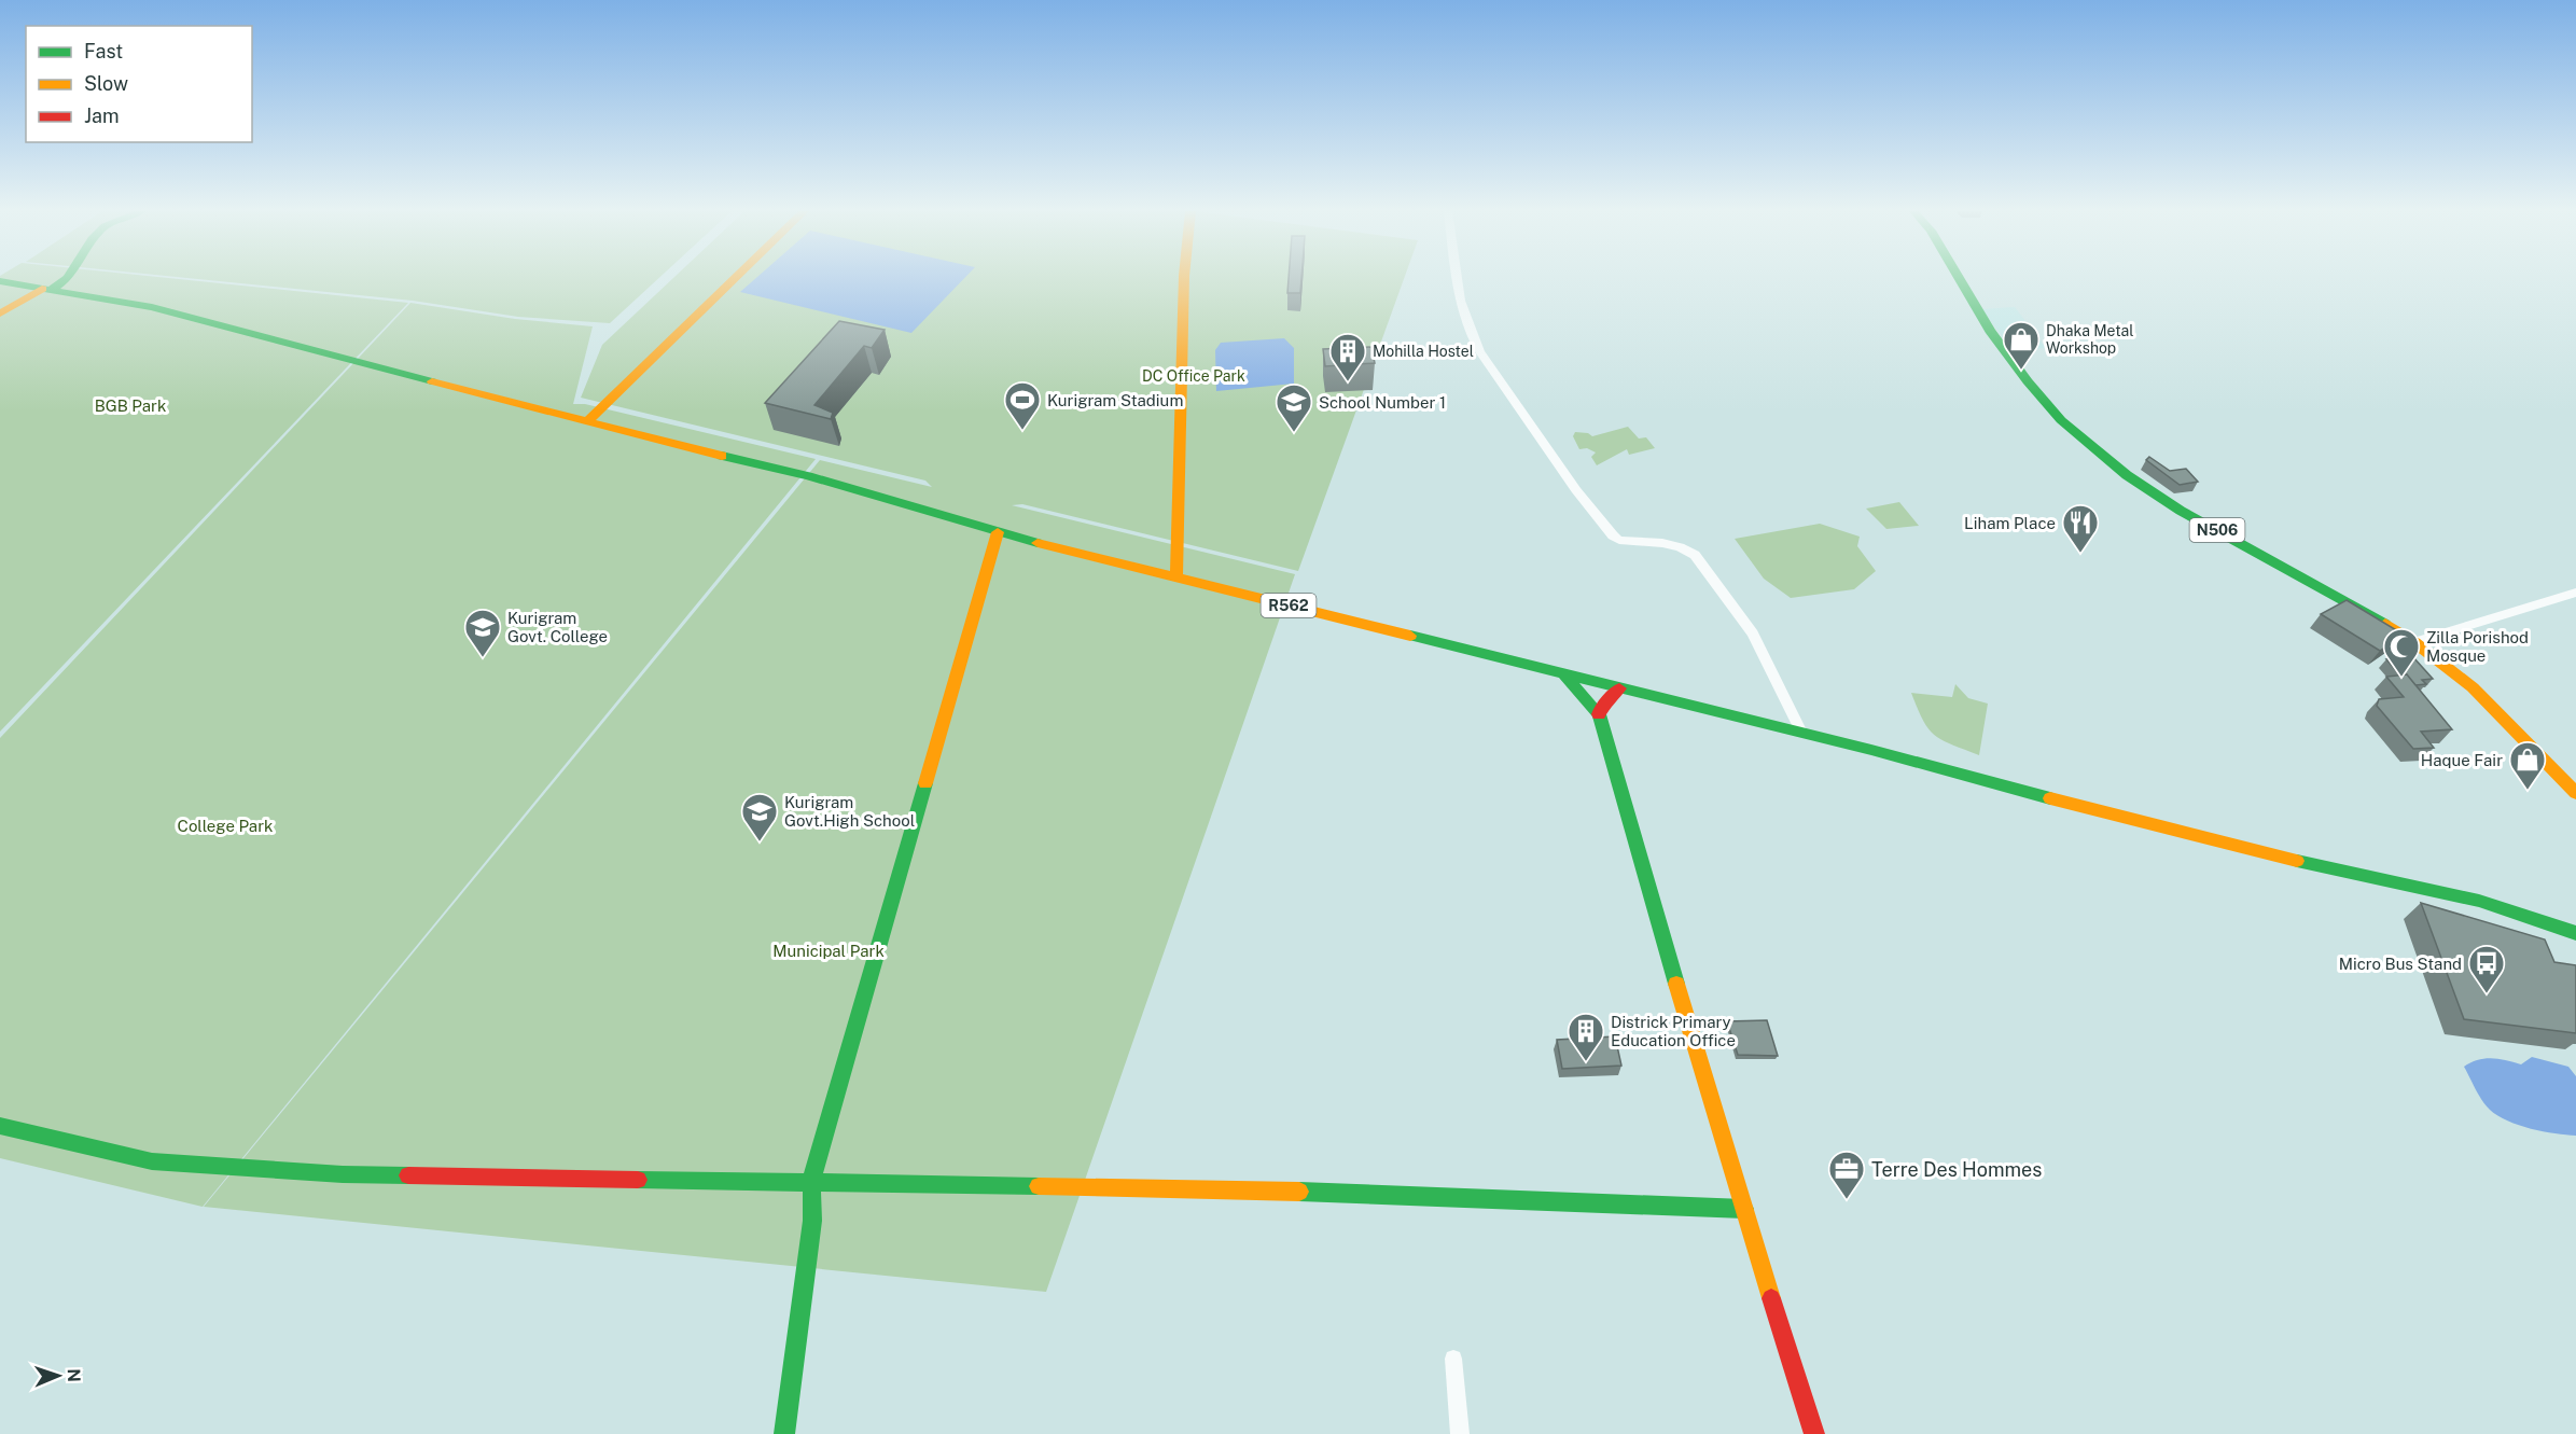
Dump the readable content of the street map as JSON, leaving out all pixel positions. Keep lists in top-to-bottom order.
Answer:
{
  "streets": {
    "main road": ["N506", "R562"]
  },
  "parks": [
    "DC Office Park",
    "BGB Park",
    "College Park",
    "Municipal Park"
  ],
  "places": {
    "shop": ["Dhaka Metal Workshop", "Haque Fair"],
    "building": ["Mohilla Hostel", "Districk Primary Education Office"],
    "sports": ["Kurigram Stadium"],
    "school or university": ["School Number 1", "Kurigram Govt. College", "Kurigram Govt.High School"],
    "restaurant": ["Liham Place"],
    "mosque": ["Zilla Porishod Mosque"],
    "bus stop": ["Micro Bus Stand"],
    "office": ["Terre Des Hommes"]
  },
  "legend": ["Fast", "Slow", "Jam"],
  "north": "right"
}
